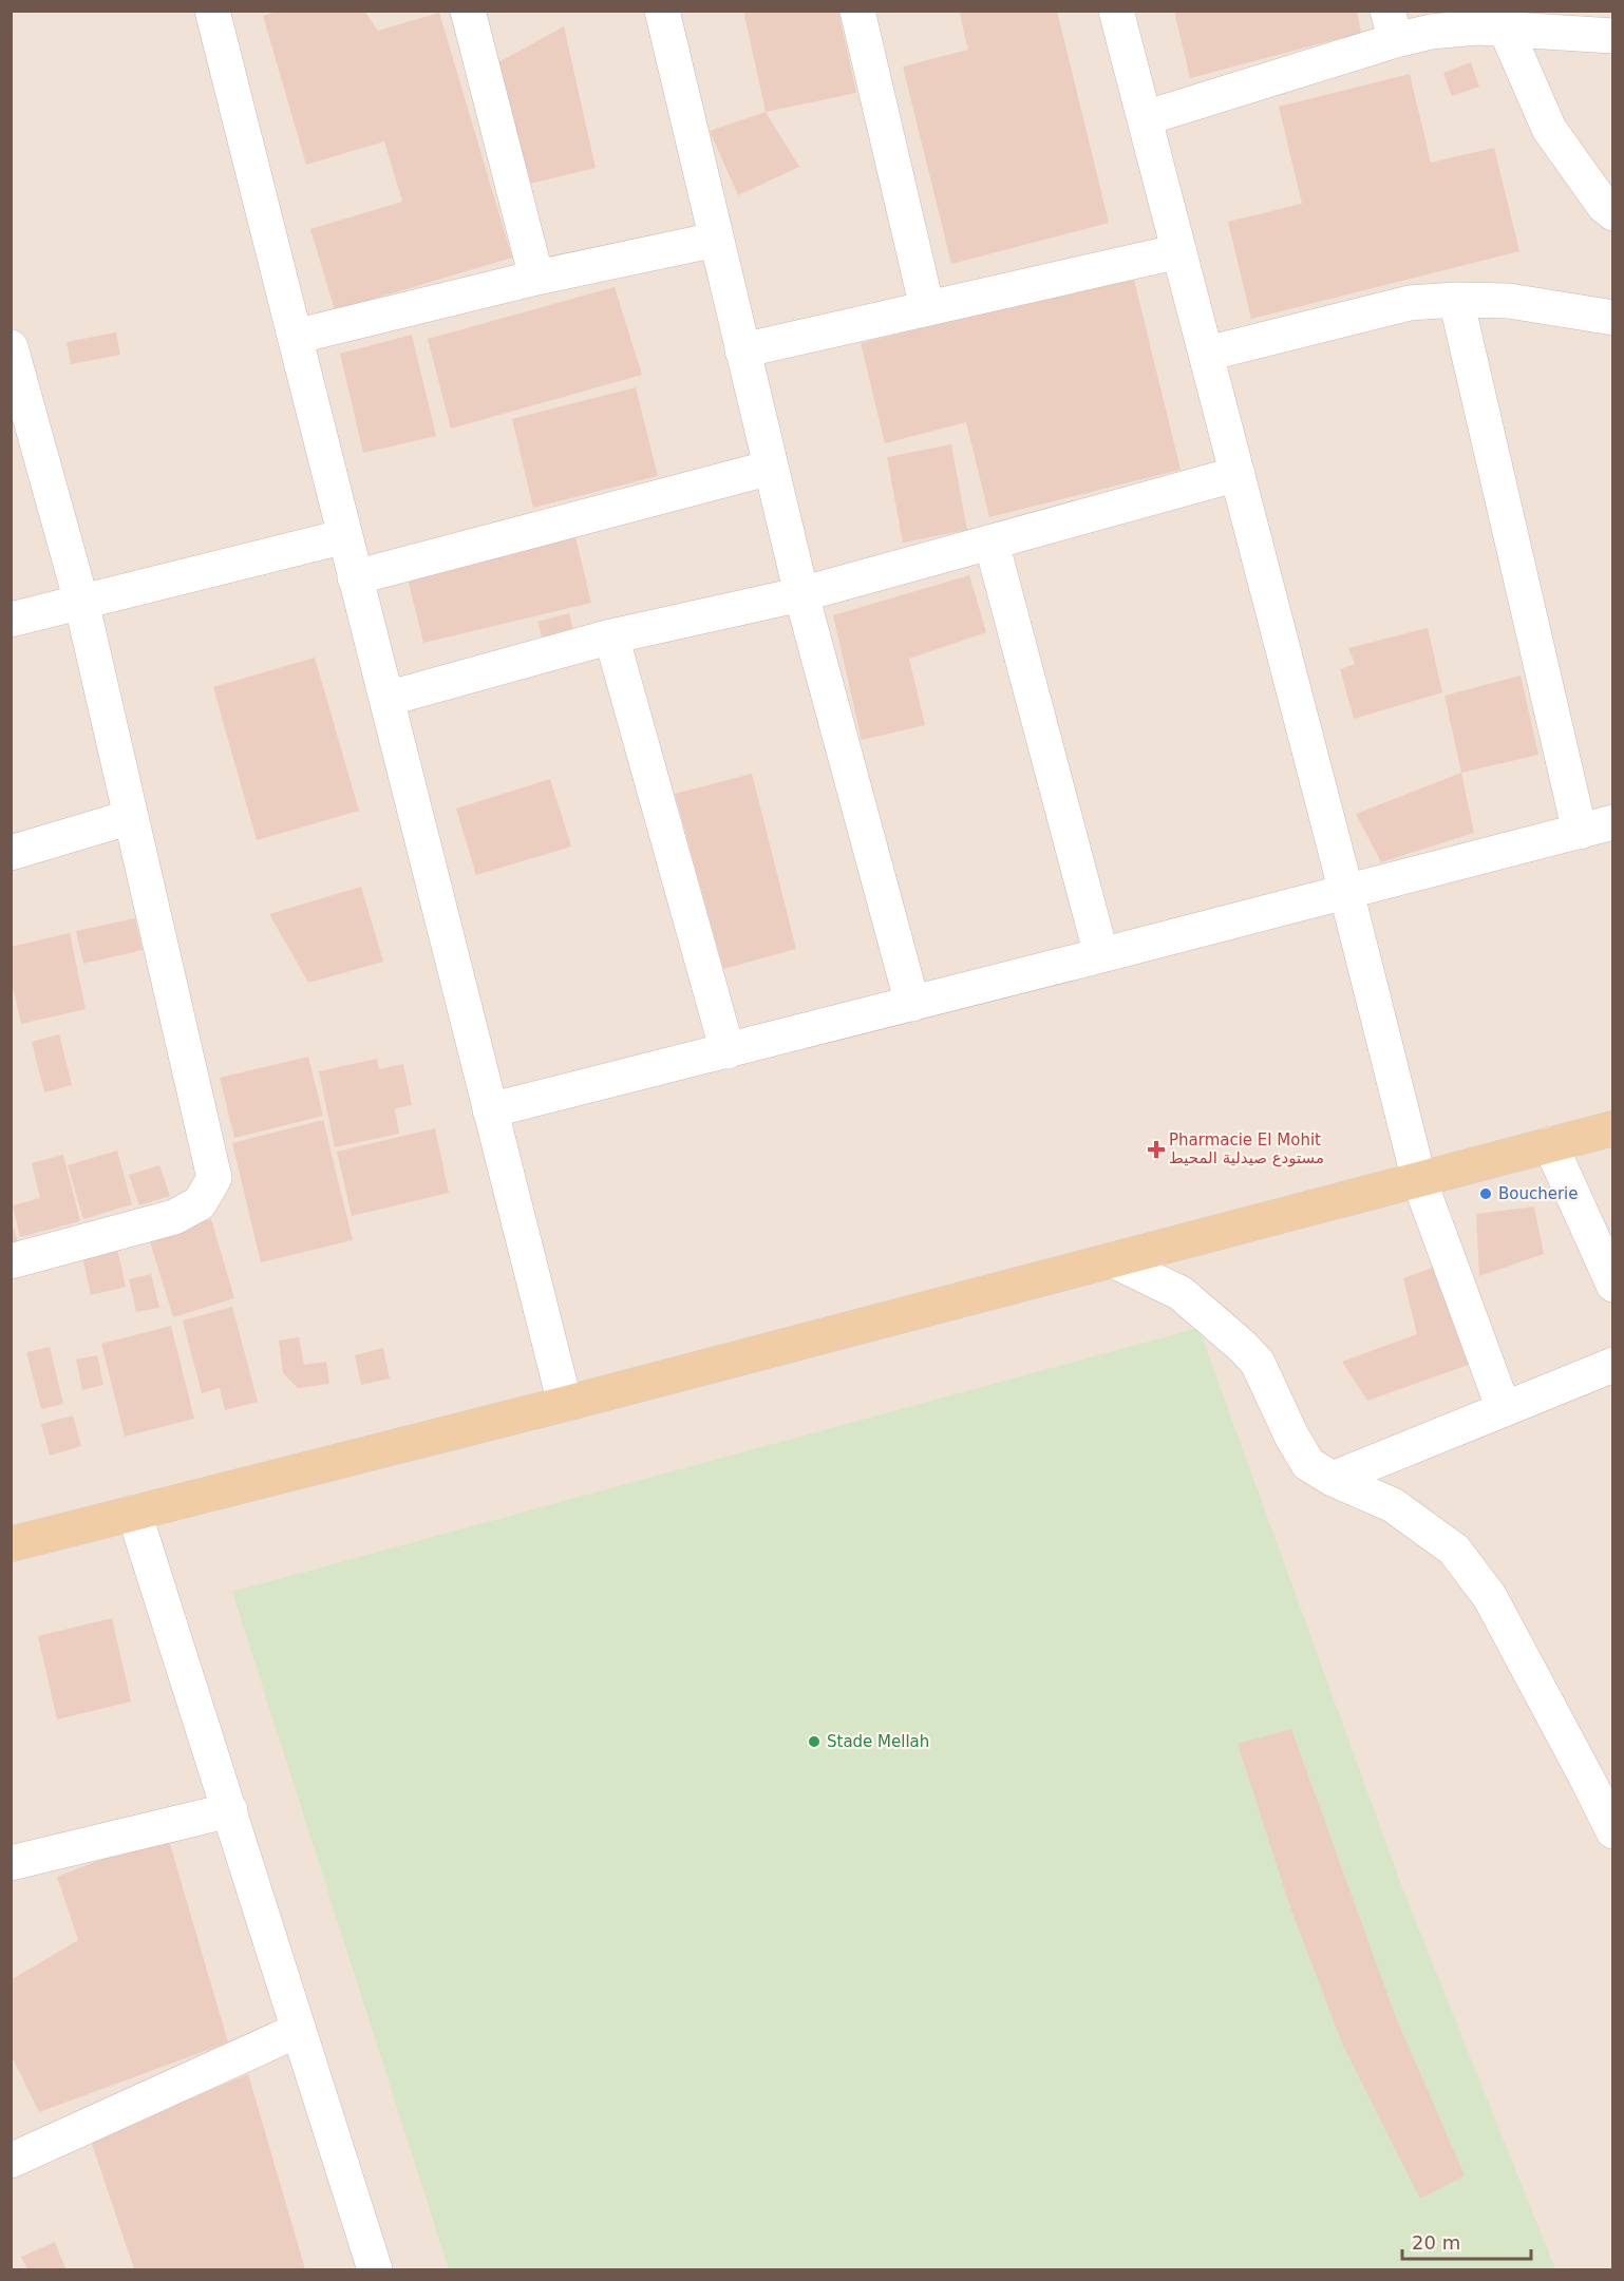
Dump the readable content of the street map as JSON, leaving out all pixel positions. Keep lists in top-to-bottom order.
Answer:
{
  "places": {
    "health": ["Pharmacie El Mohit مستودع صيدلية المحيط"],
    "other": ["Boucherie", "Stade Mellah"]
  },
  "scale_bar": "20 m"
}
